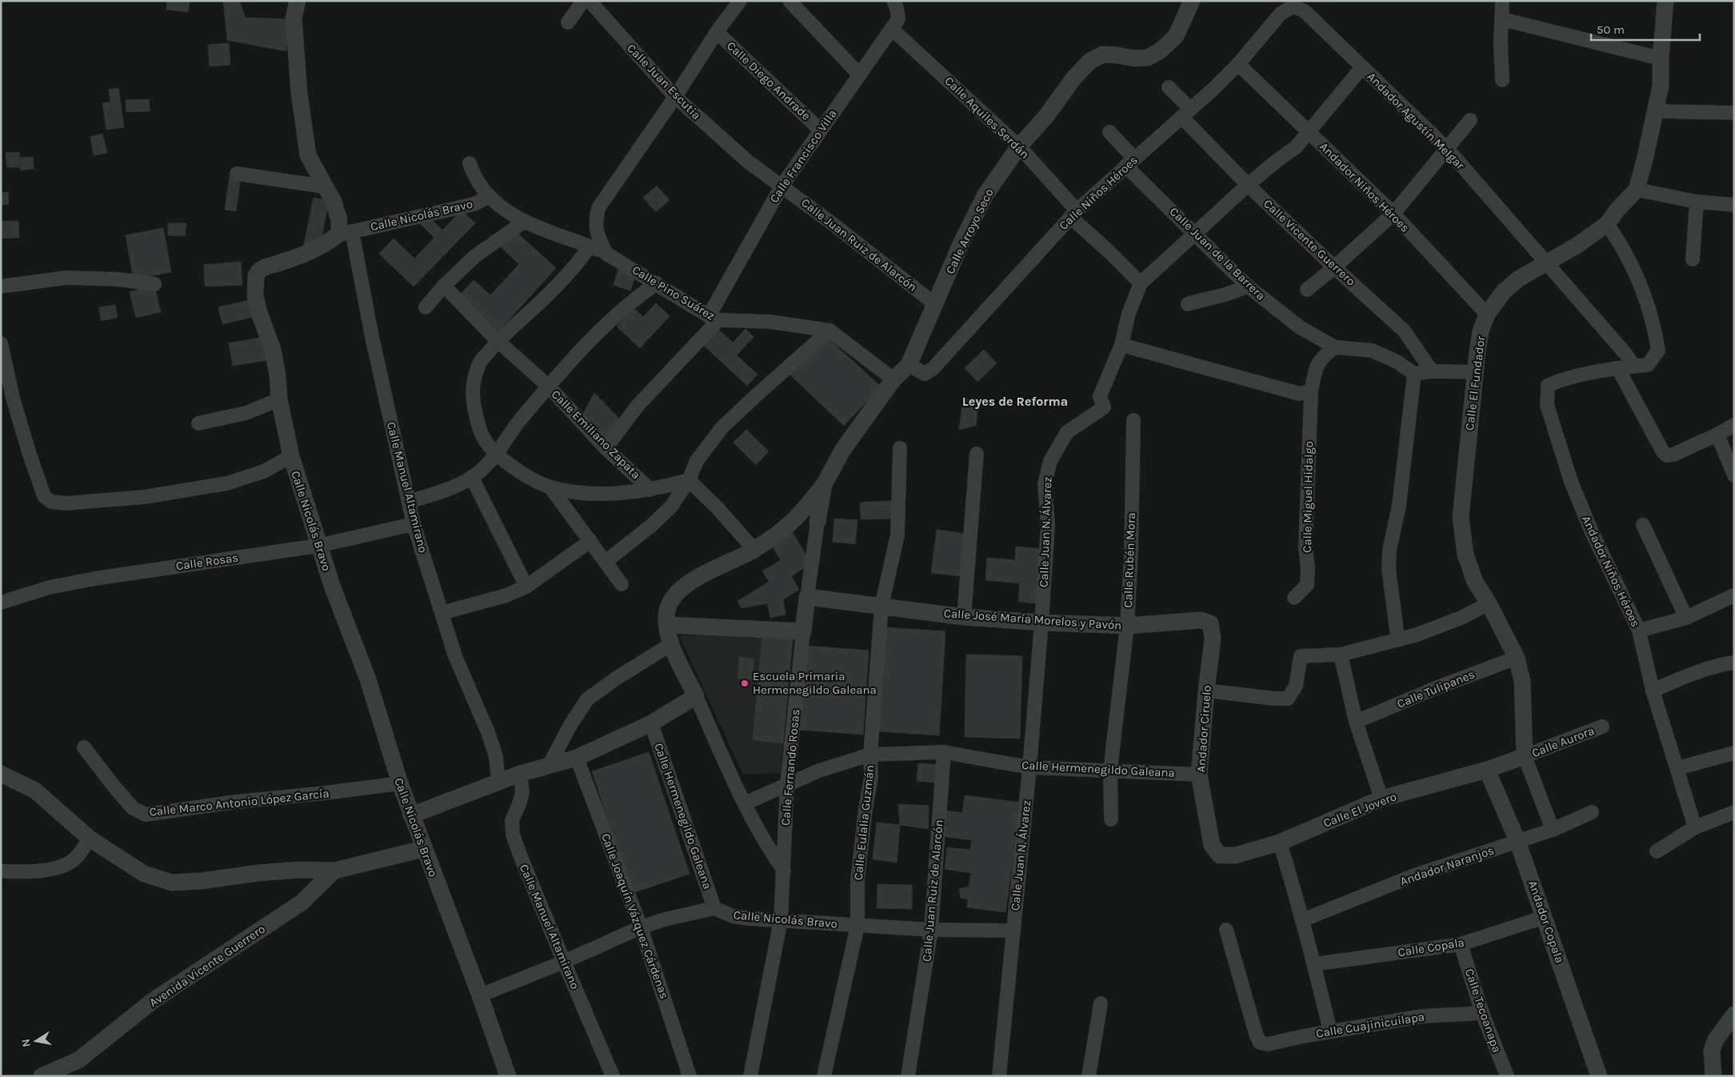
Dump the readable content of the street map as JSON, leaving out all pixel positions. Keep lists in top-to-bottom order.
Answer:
{
  "streets": {
    "street": [
      "Calle Diego Andrade",
      "Calle Juan Escutia",
      "Calle Aquiles Serdán",
      "Andador Agustín Melgar",
      "Calle Francisco Villa",
      "Andador Niños Héroes",
      "Calle Niños Héroes",
      "Calle Nicolás Bravo",
      "Calle Arroyo Seco",
      "Calle Vicente Guerrero",
      "Calle Juan Ruiz de Alarcón",
      "Calle Juan de la Barrera",
      "Calle Pino Suárez",
      "Calle El Fundador",
      "Calle Emiliano Zapata",
      "Calle Manuel Altamirano",
      "Calle Miguel Hidalgo",
      "Calle Juan N. Álvarez",
      "Calle Rubén Mora",
      "Calle Rosas",
      "Calle José María Morelos y Pavón",
      "Calle Tulipanes",
      "Andador Ciruelo",
      "Calle Aurora",
      "Calle Fernando Rosas",
      "Calle Hermenegildo Galeana",
      "Calle Marco Antonio López García",
      "Calle El Jovero",
      "Calle Eulalia Guzmán",
      "Andador Naranjos",
      "Calle Joaquín Vázquez Cárdenas",
      "Andador Copala",
      "Calle Copala",
      "Avenida Vicente Guerrero",
      "Calle Tecoanapa",
      "Calle Cuajinicuilapa"
    ]
  },
  "crossings": [
    ["Calle Diego Andrade", "Calle Francisco Villa"],
    ["Calle Juan Escutia", "Calle Francisco Villa"],
    ["Calle Juan Escutia", "Calle Juan Ruiz de Alarcón"],
    ["Calle Aquiles Serdán", "Calle Francisco Villa"],
    ["Calle Aquiles Serdán", "Calle Niños Héroes"],
    ["Calle Aquiles Serdán", "Calle Arroyo Seco"],
    ["Calle Aquiles Serdán", "Calle Juan N. Álvarez"],
    ["Andador Agustín Melgar", "Calle Niños Héroes"],
    ["Andador Agustín Melgar", "Calle El Fundador"],
    ["Calle Francisco Villa", "Calle Juan Ruiz de Alarcón"],
    ["Calle Francisco Villa", "Calle Pino Suárez"],
    ["Calle Francisco Villa", "Calle Emiliano Zapata"],
    ["Andador Niños Héroes", "Calle Niños Héroes"],
    ["Andador Niños Héroes", "Calle El Fundador"],
    ["Calle Niños Héroes", "Calle Arroyo Seco"],
    ["Calle Niños Héroes", "Calle Vicente Guerrero"],
    ["Calle Niños Héroes", "Calle Juan de la Barrera"],
    ["Calle Nicolás Bravo", "Calle Juan Ruiz de Alarcón"],
    ["Calle Nicolás Bravo", "Calle Pino Suárez"],
    ["Calle Nicolás Bravo", "Calle Manuel Altamirano"],
    ["Calle Nicolás Bravo", "Calle Juan N. Álvarez"],
    ["Calle Nicolás Bravo", "Calle Rosas"],
    ["Calle Nicolás Bravo", "Calle Fernando Rosas"],
    ["Calle Nicolás Bravo", "Calle Hermenegildo Galeana"],
    ["Calle Nicolás Bravo", "Calle Marco Antonio López García"],
    ["Calle Nicolás Bravo", "Calle Eulalia Guzmán"],
    ["Calle Arroyo Seco", "Calle Juan Ruiz de Alarcón"],
    ["Calle Arroyo Seco", "Calle Pino Suárez"],
    ["Calle Arroyo Seco", "Calle Fernando Rosas"],
    ["Calle Juan Ruiz de Alarcón", "Calle Hermenegildo Galeana"],
    ["Calle Juan de la Barrera", "Calle Miguel Hidalgo"],
    ["Calle El Fundador", "Calle Tulipanes"],
    ["Calle El Fundador", "Calle Aurora"],
    ["Calle El Fundador", "Calle El Jovero"],
    ["Calle Manuel Altamirano", "Calle Rosas"],
    ["Calle Juan N. Álvarez", "Calle José María Morelos y Pavón"],
    ["Calle Juan N. Álvarez", "Calle Hermenegildo Galeana"],
    ["Calle Rubén Mora", "Calle José María Morelos y Pavón"],
    ["Calle Rubén Mora", "Calle Hermenegildo Galeana"],
    ["Calle José María Morelos y Pavón", "Andador Ciruelo"],
    ["Calle José María Morelos y Pavón", "Calle Fernando Rosas"],
    ["Calle José María Morelos y Pavón", "Calle Eulalia Guzmán"],
    ["Andador Ciruelo", "Calle Hermenegildo Galeana"],
    ["Andador Ciruelo", "Calle El Jovero"],
    ["Calle Aurora", "Calle El Jovero"],
    ["Calle Fernando Rosas", "Calle Hermenegildo Galeana"],
    ["Calle Hermenegildo Galeana", "Calle Eulalia Guzmán"],
    ["Calle El Jovero", "Andador Copala"],
    ["Andador Naranjos", "Andador Copala"],
    ["Andador Copala", "Calle Copala"],
    ["Calle Copala", "Calle Tecoanapa"],
    ["Calle Tecoanapa", "Calle Cuajinicuilapa"]
  ],
  "districts": ["Leyes de Reforma"],
  "places": ["Escuela Primaria Hermenegildo Galeana"],
  "scale_bar": "50 m",
  "north": "left"
}
